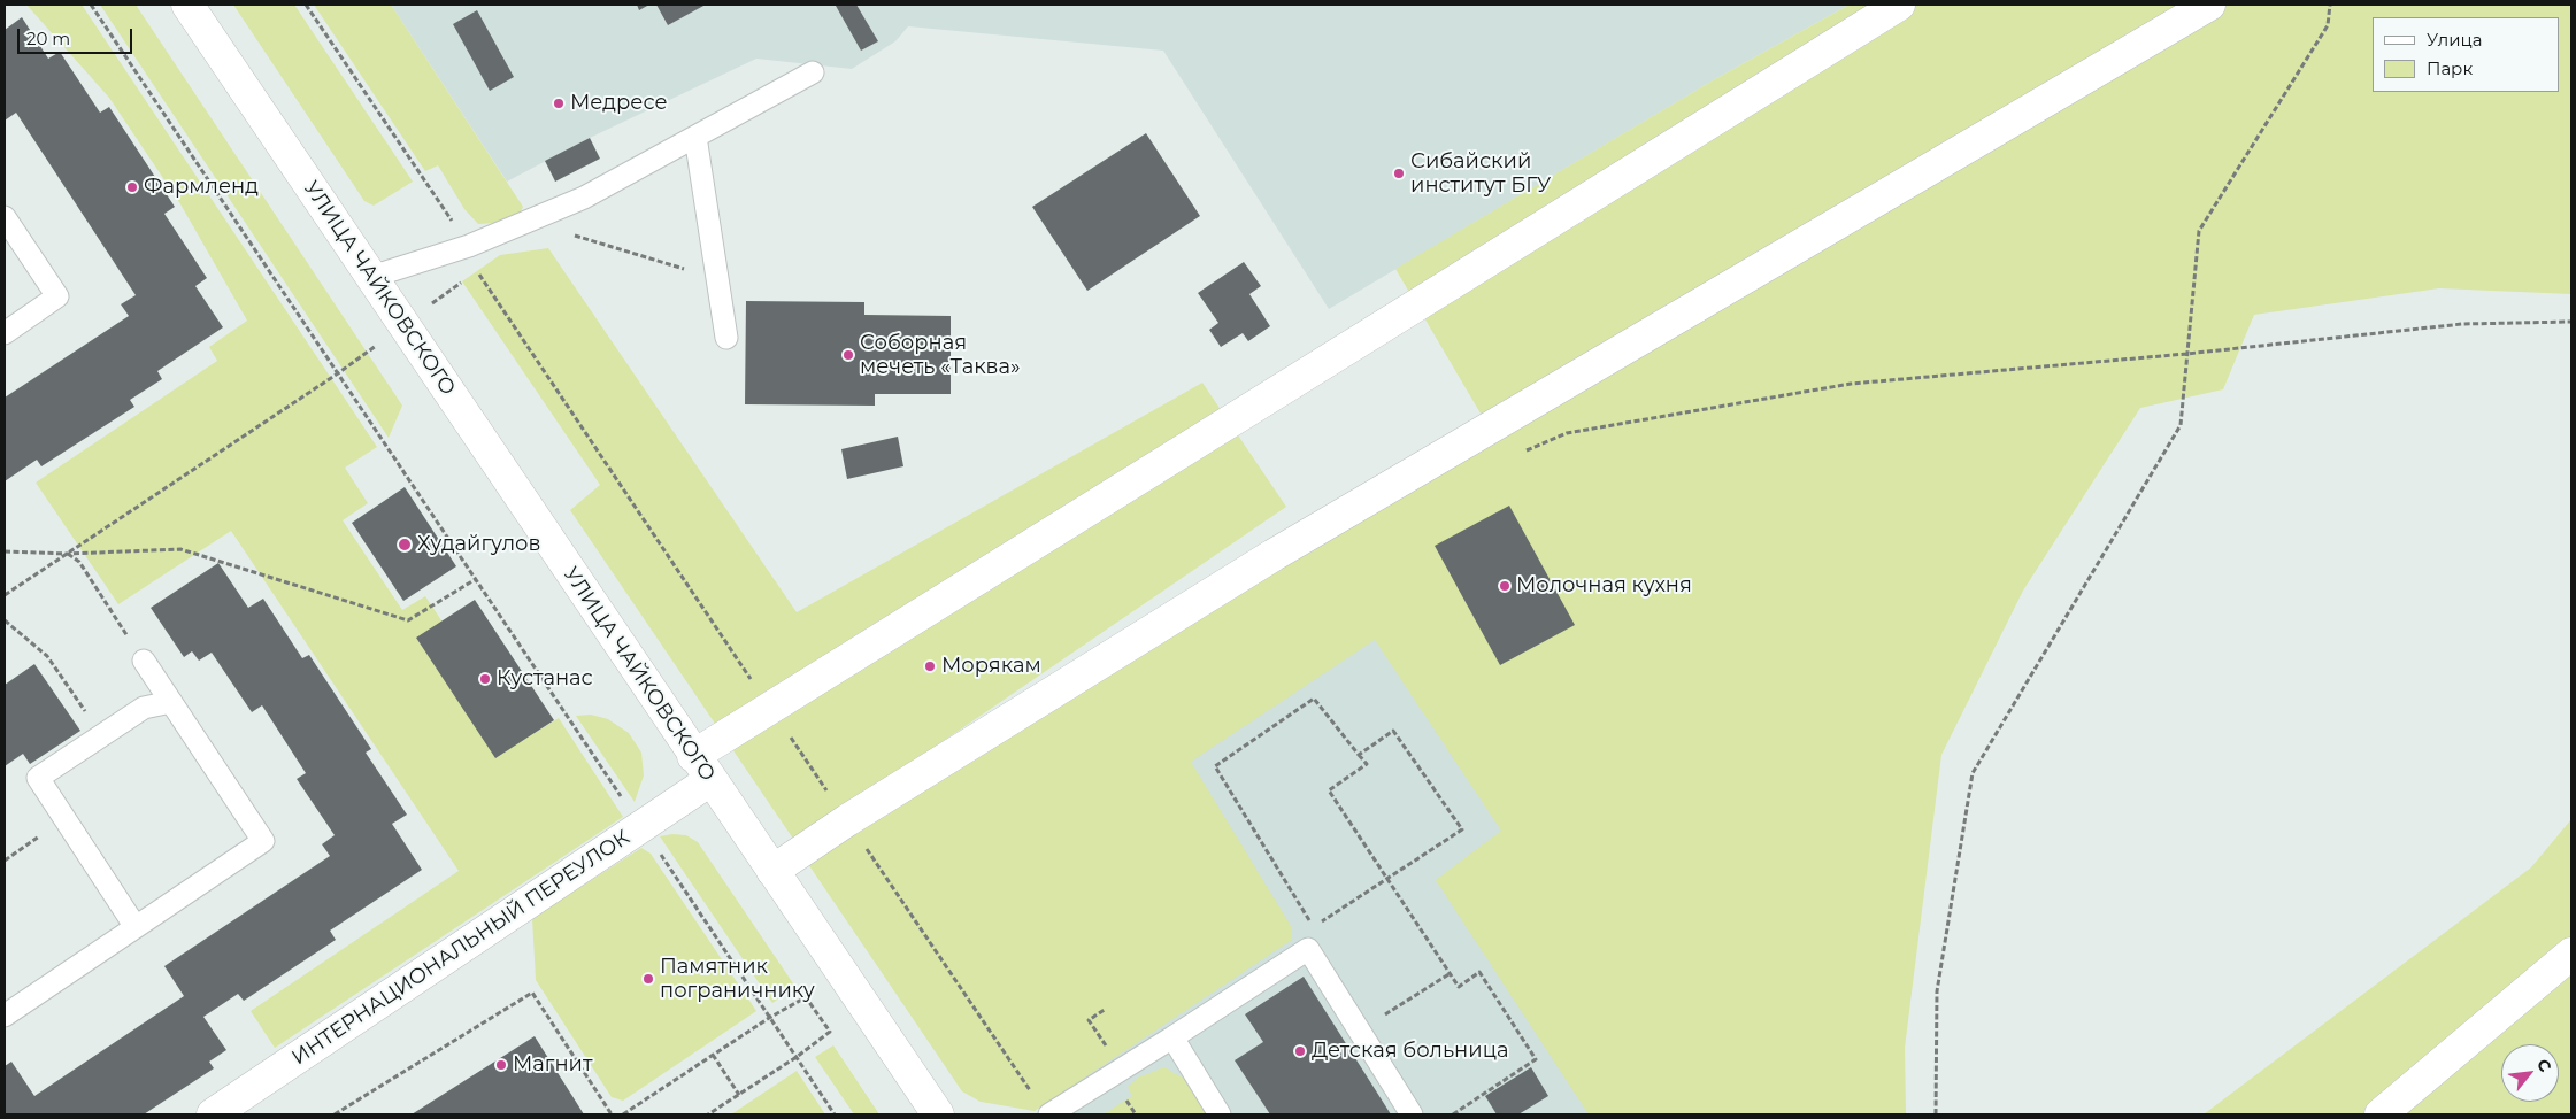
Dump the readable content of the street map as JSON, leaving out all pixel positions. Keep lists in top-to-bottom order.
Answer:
{
  "streets": {
    "street": ["УЛИЦА ЧАЙКОВСКОГО", "ИНТЕРНАЦИОНАЛЬНЫЙ ПЕРЕУЛОК"]
  },
  "crossings": [
    ["УЛИЦА ЧАЙКОВСКОГО", "ИНТЕРНАЦИОНАЛЬНЫЙ ПЕРЕУЛОК"]
  ],
  "places": [
    "Медресе",
    "Сибайский институт БГУ",
    "Фармленд",
    "Соборная мечеть «Таква»",
    "Худайгулов",
    "Молочная кухня",
    "Морякам",
    "Кустанас",
    "Памятник пограничнику",
    "Детская больница",
    "Магнит"
  ],
  "legend": ["Улица", "Парк"],
  "scale_bar": "20 m",
  "north": "top right"
}
